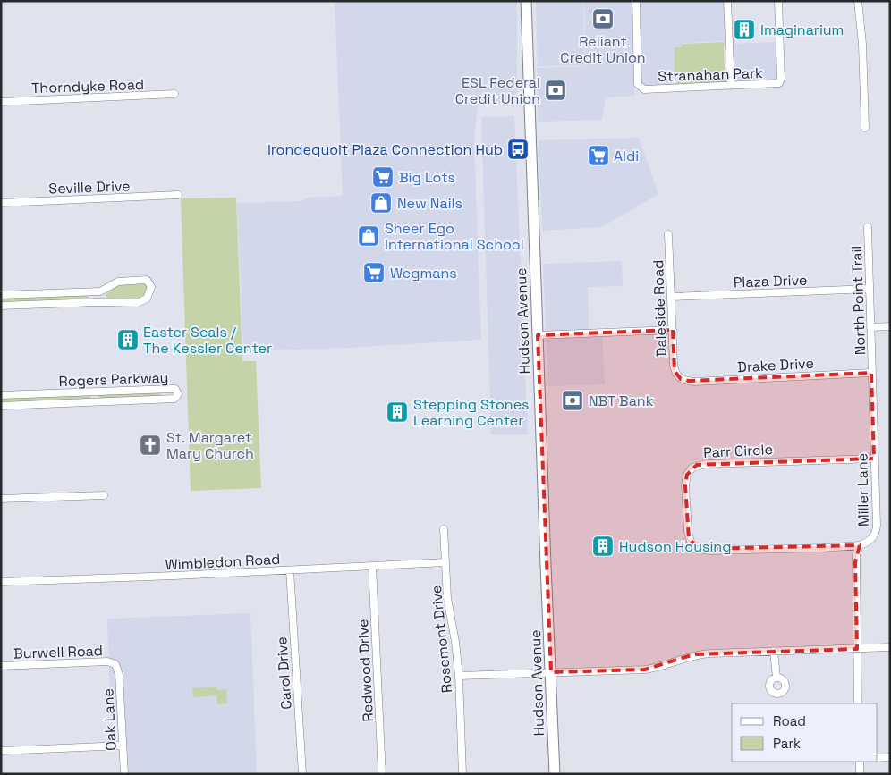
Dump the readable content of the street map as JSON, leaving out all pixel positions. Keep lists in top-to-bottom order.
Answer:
{
  "streets": {
    "main road": ["Hudson Avenue"],
    "street": [
      "Stranahan Park",
      "Thorndyke Road",
      "Seville Drive",
      "Plaza Drive",
      "North Point Trail",
      "Daleside Road",
      "Drake Drive",
      "Rogers Parkway",
      "Parr Circle",
      "Miller Lane",
      "Wimbledon Road",
      "Rosemont Drive",
      "Burwell Road",
      "Redwood Drive",
      "Carol Drive",
      "Oak Lane"
    ]
  },
  "crossings": [
    ["Plaza Drive", "North Point Trail"],
    ["Plaza Drive", "Daleside Road"],
    ["North Point Trail", "Drake Drive"],
    ["North Point Trail", "Miller Lane"],
    ["Daleside Road", "Drake Drive"],
    ["Drake Drive", "Miller Lane"],
    ["Parr Circle", "Miller Lane"],
    ["Wimbledon Road", "Rosemont Drive"],
    ["Wimbledon Road", "Redwood Drive"],
    ["Wimbledon Road", "Carol Drive"],
    ["Burwell Road", "Oak Lane"]
  ],
  "places": {
    "bank": ["Reliant Credit Union", "ESL Federal Credit Union", "NBT Bank"],
    "building": [
      "Imaginarium",
      "Easter Seals / The Kessler Center",
      "Stepping Stones Learning Center",
      "Hudson Housing"
    ],
    "bus stop": ["Irondequoit Plaza Connection Hub"],
    "supermarket": ["Aldi", "Big Lots", "Wegmans"],
    "shop": ["New Nails", "Sheer Ego International School"],
    "church": ["St. Margaret Mary Church"]
  },
  "legend": ["Road", "Park"]
}
